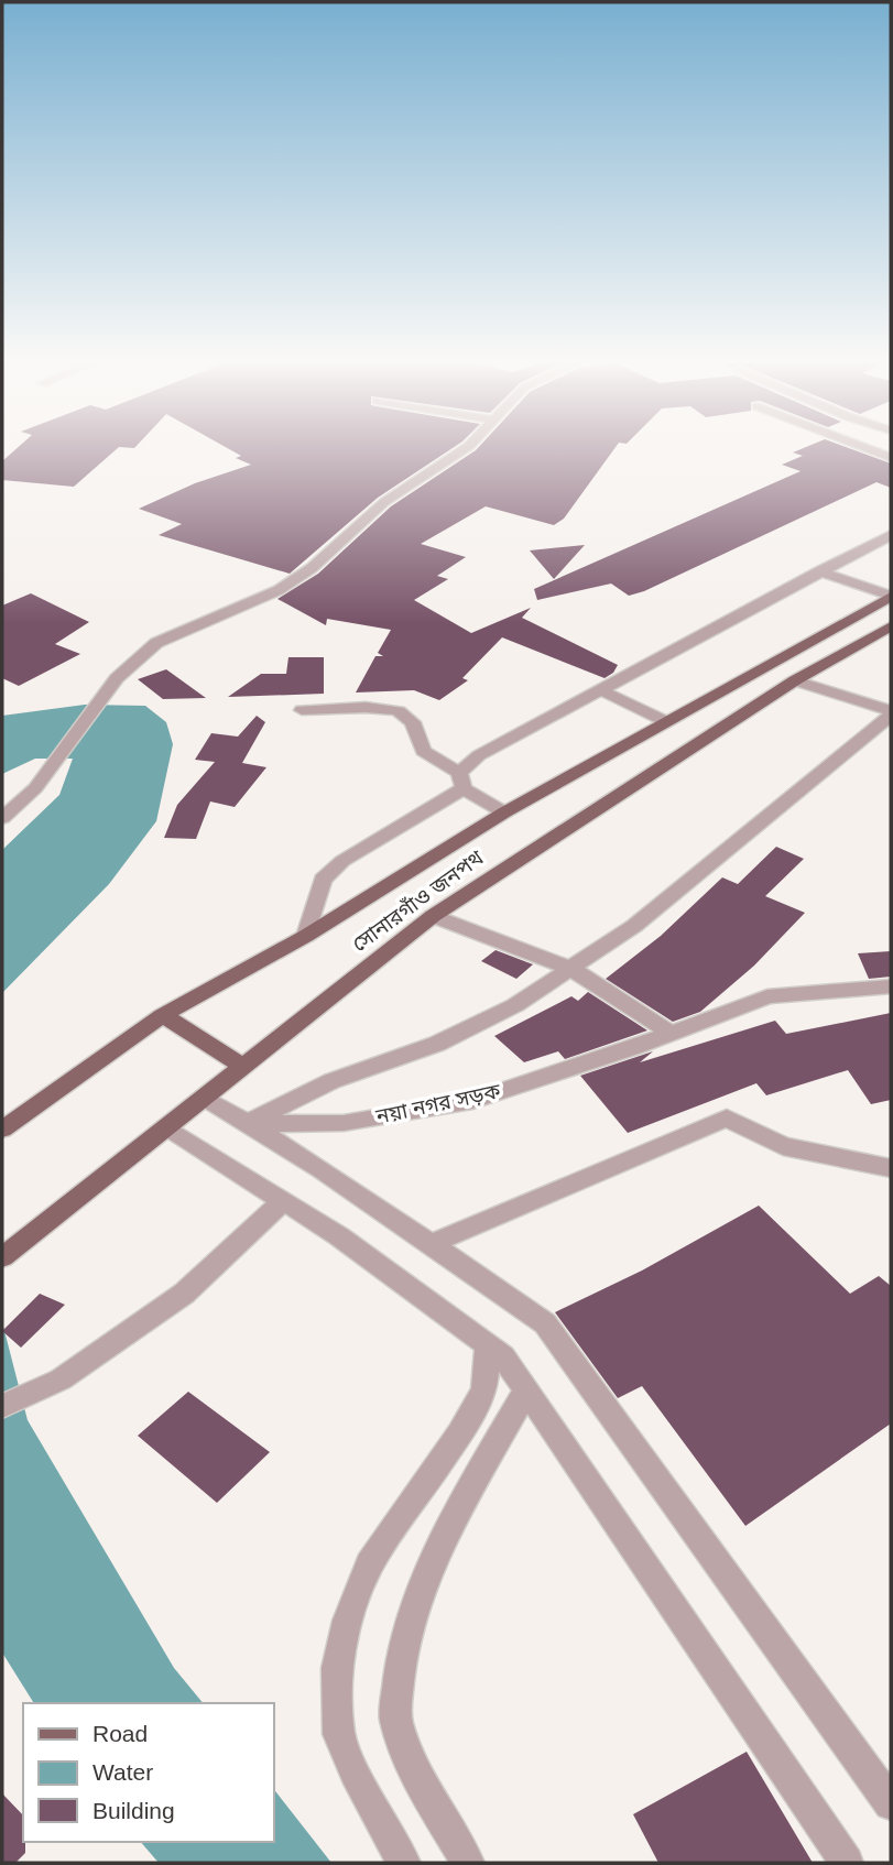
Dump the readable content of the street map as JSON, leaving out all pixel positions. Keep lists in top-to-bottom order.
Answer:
{
  "streets": {
    "main road": ["সোনারগাঁও জনপথ"],
    "street": ["নয়া নগর সড়ক"]
  },
  "legend": ["Road", "Water", "Building"]
}
